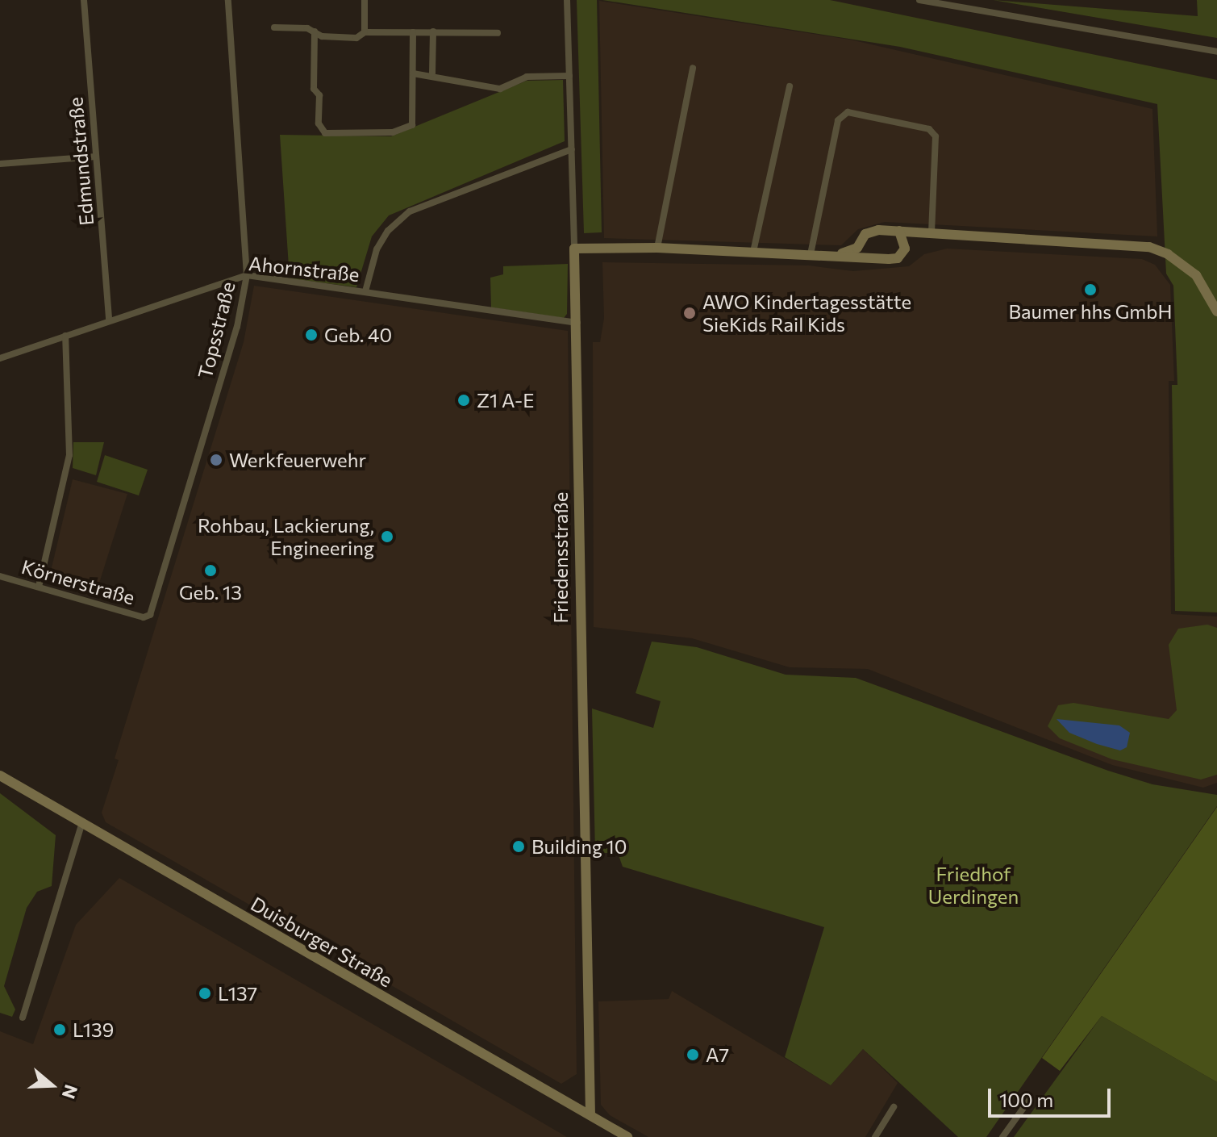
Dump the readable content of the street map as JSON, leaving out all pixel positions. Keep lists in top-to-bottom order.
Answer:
{
  "streets": {
    "main road": ["Friedensstraße", "Duisburger Straße"],
    "street": [
      "Edmundstraße",
      "Ahornstraße",
      "Topsstraße",
      "Körnerstraße"
    ]
  },
  "crossings": [
    ["Edmundstraße", "Ahornstraße"],
    ["Ahornstraße", "Topsstraße"],
    ["Ahornstraße", "Friedensstraße"],
    ["Topsstraße", "Körnerstraße"],
    ["Friedensstraße", "Duisburger Straße"]
  ],
  "parks": ["Friedhof Uerdingen"],
  "places": [
    "Baumer hhs GmbH",
    "AWO Kindertagesstätte SieKids Rail Kids",
    "Geb. 40",
    "Z1 A-E",
    "Werkfeuerwehr",
    "Rohbau, Lackierung, Engineering",
    "Geb. 13",
    "Building 10",
    "L137",
    "L139",
    "A7"
  ],
  "scale_bar": "100 m",
  "north": "right"
}
